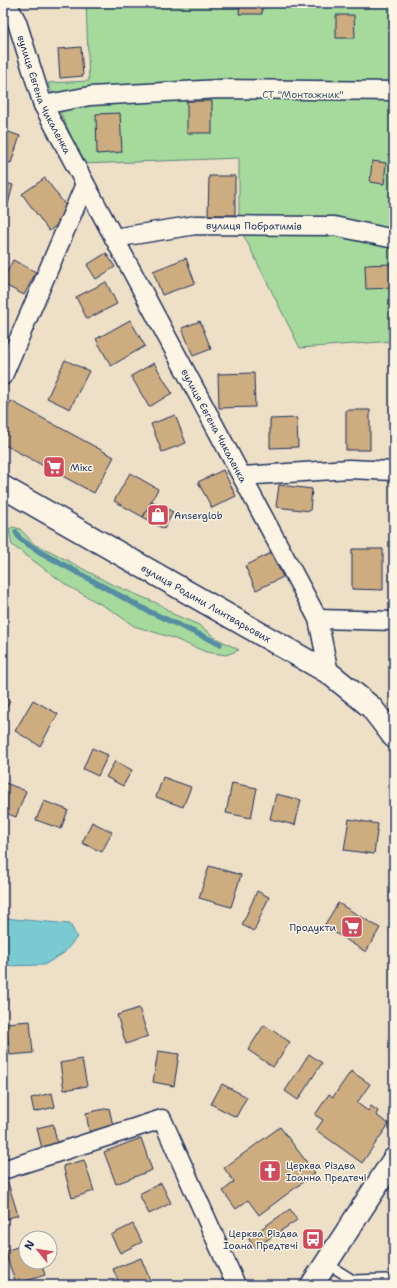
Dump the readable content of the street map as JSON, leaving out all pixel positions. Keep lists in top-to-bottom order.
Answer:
{
  "streets": {
    "main road": ["вулиця Родини Линтварьових"],
    "street": ["вулиця Євгена Чикаленка", "вулиця Побратимів"]
  },
  "crossings": [
    ["вулиця Євгена Чикаленка", "вулиця Побратимів"],
    ["вулиця Євгена Чикаленка", "вулиця Родини Линтварьових"]
  ],
  "parks": ["СТ \"Монтажник\""],
  "places": {
    "supermarket": ["Мікс", "Продукти"],
    "shop": ["Anserglob"],
    "church": ["Церква Різдва Іоанна Предтечі"],
    "bus stop": ["Церква Різдва Іоана Предтечі"]
  },
  "north": "top left"
}
